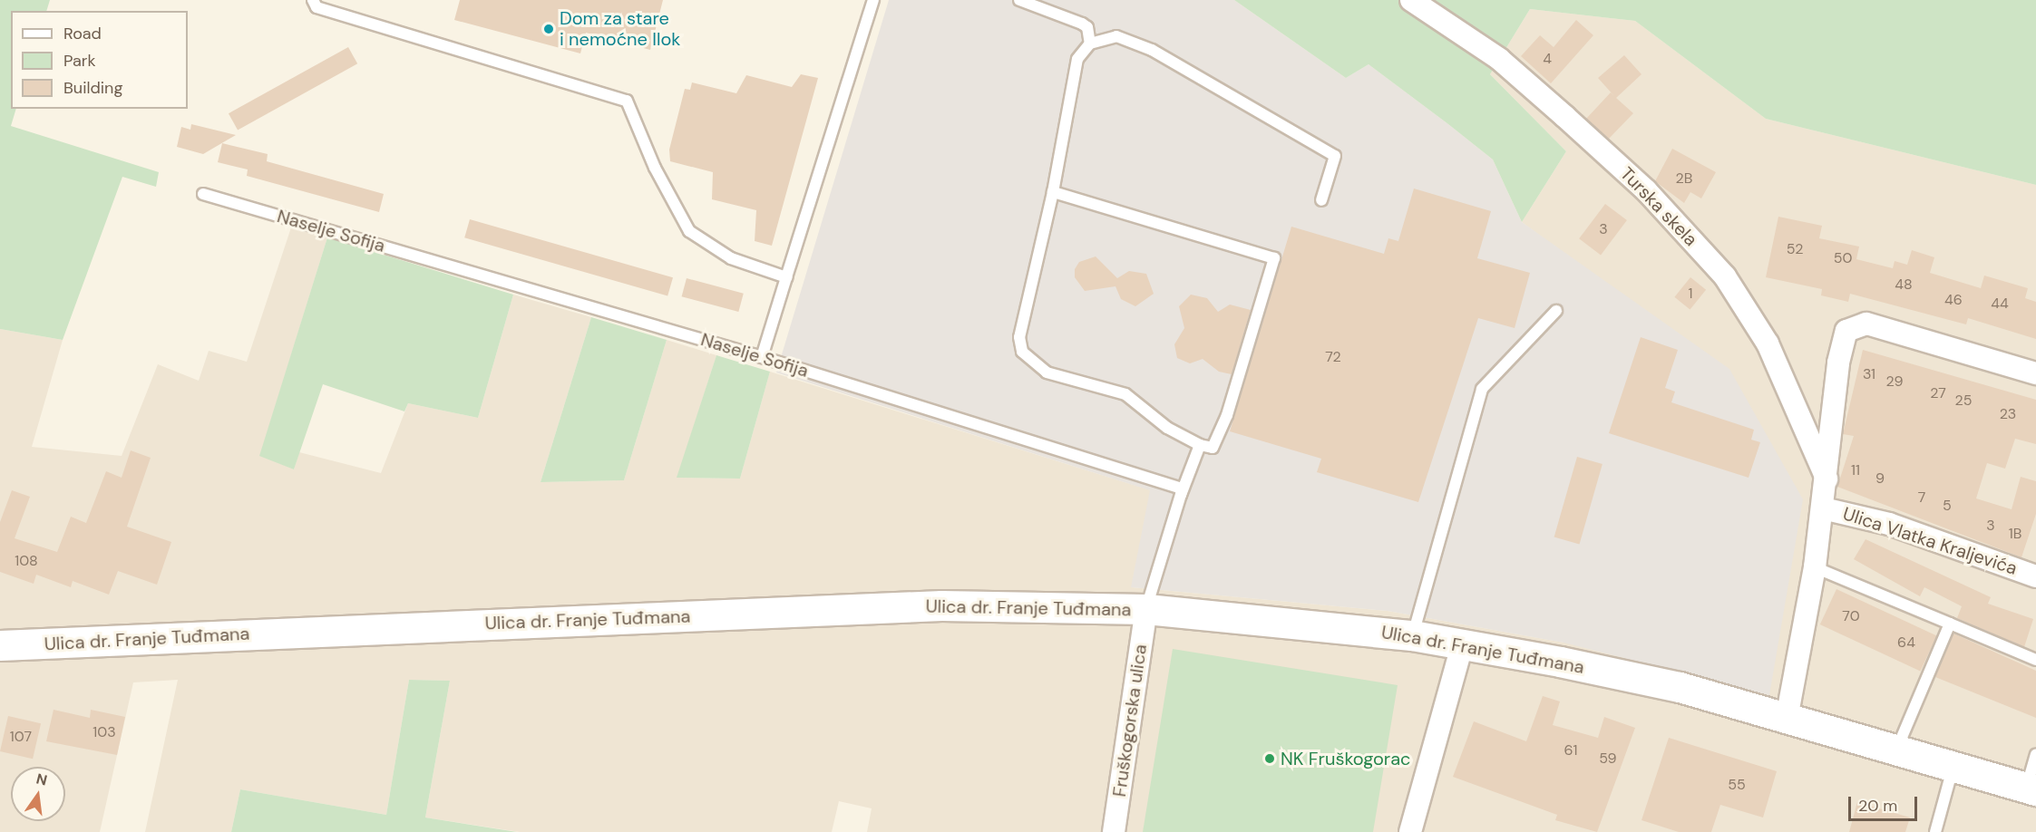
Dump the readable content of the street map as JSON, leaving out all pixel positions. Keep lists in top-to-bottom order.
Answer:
{
  "streets": {
    "main road": ["Ulica dr. Franje Tuđmana"],
    "street": ["Turska skela", "Ulica Vlatka Kraljevića", "Fruškogorska ulica"],
    "lane": ["Naselje Sofija"]
  },
  "crossings": [
    ["Turska skela", "Ulica Vlatka Kraljevića"],
    ["Ulica Vlatka Kraljevića", "Ulica dr. Franje Tuđmana"],
    ["Ulica dr. Franje Tuđmana", "Fruškogorska ulica"]
  ],
  "places": ["Dom za stare i nemoćne Ilok", "NK Fruškogorac"],
  "house_numbers": [
    "4",
    "2B",
    "3",
    "52",
    "50",
    "48",
    "1",
    "46",
    "44",
    "72",
    "31",
    "29",
    "27",
    "25",
    "23",
    "11",
    "9",
    "7",
    "5",
    "3",
    "1B",
    "108",
    "70",
    "64",
    "103",
    "107",
    "61",
    "59",
    "55"
  ],
  "legend": ["Road", "Park", "Building"],
  "scale_bar": "20 m",
  "north": "top"
}
